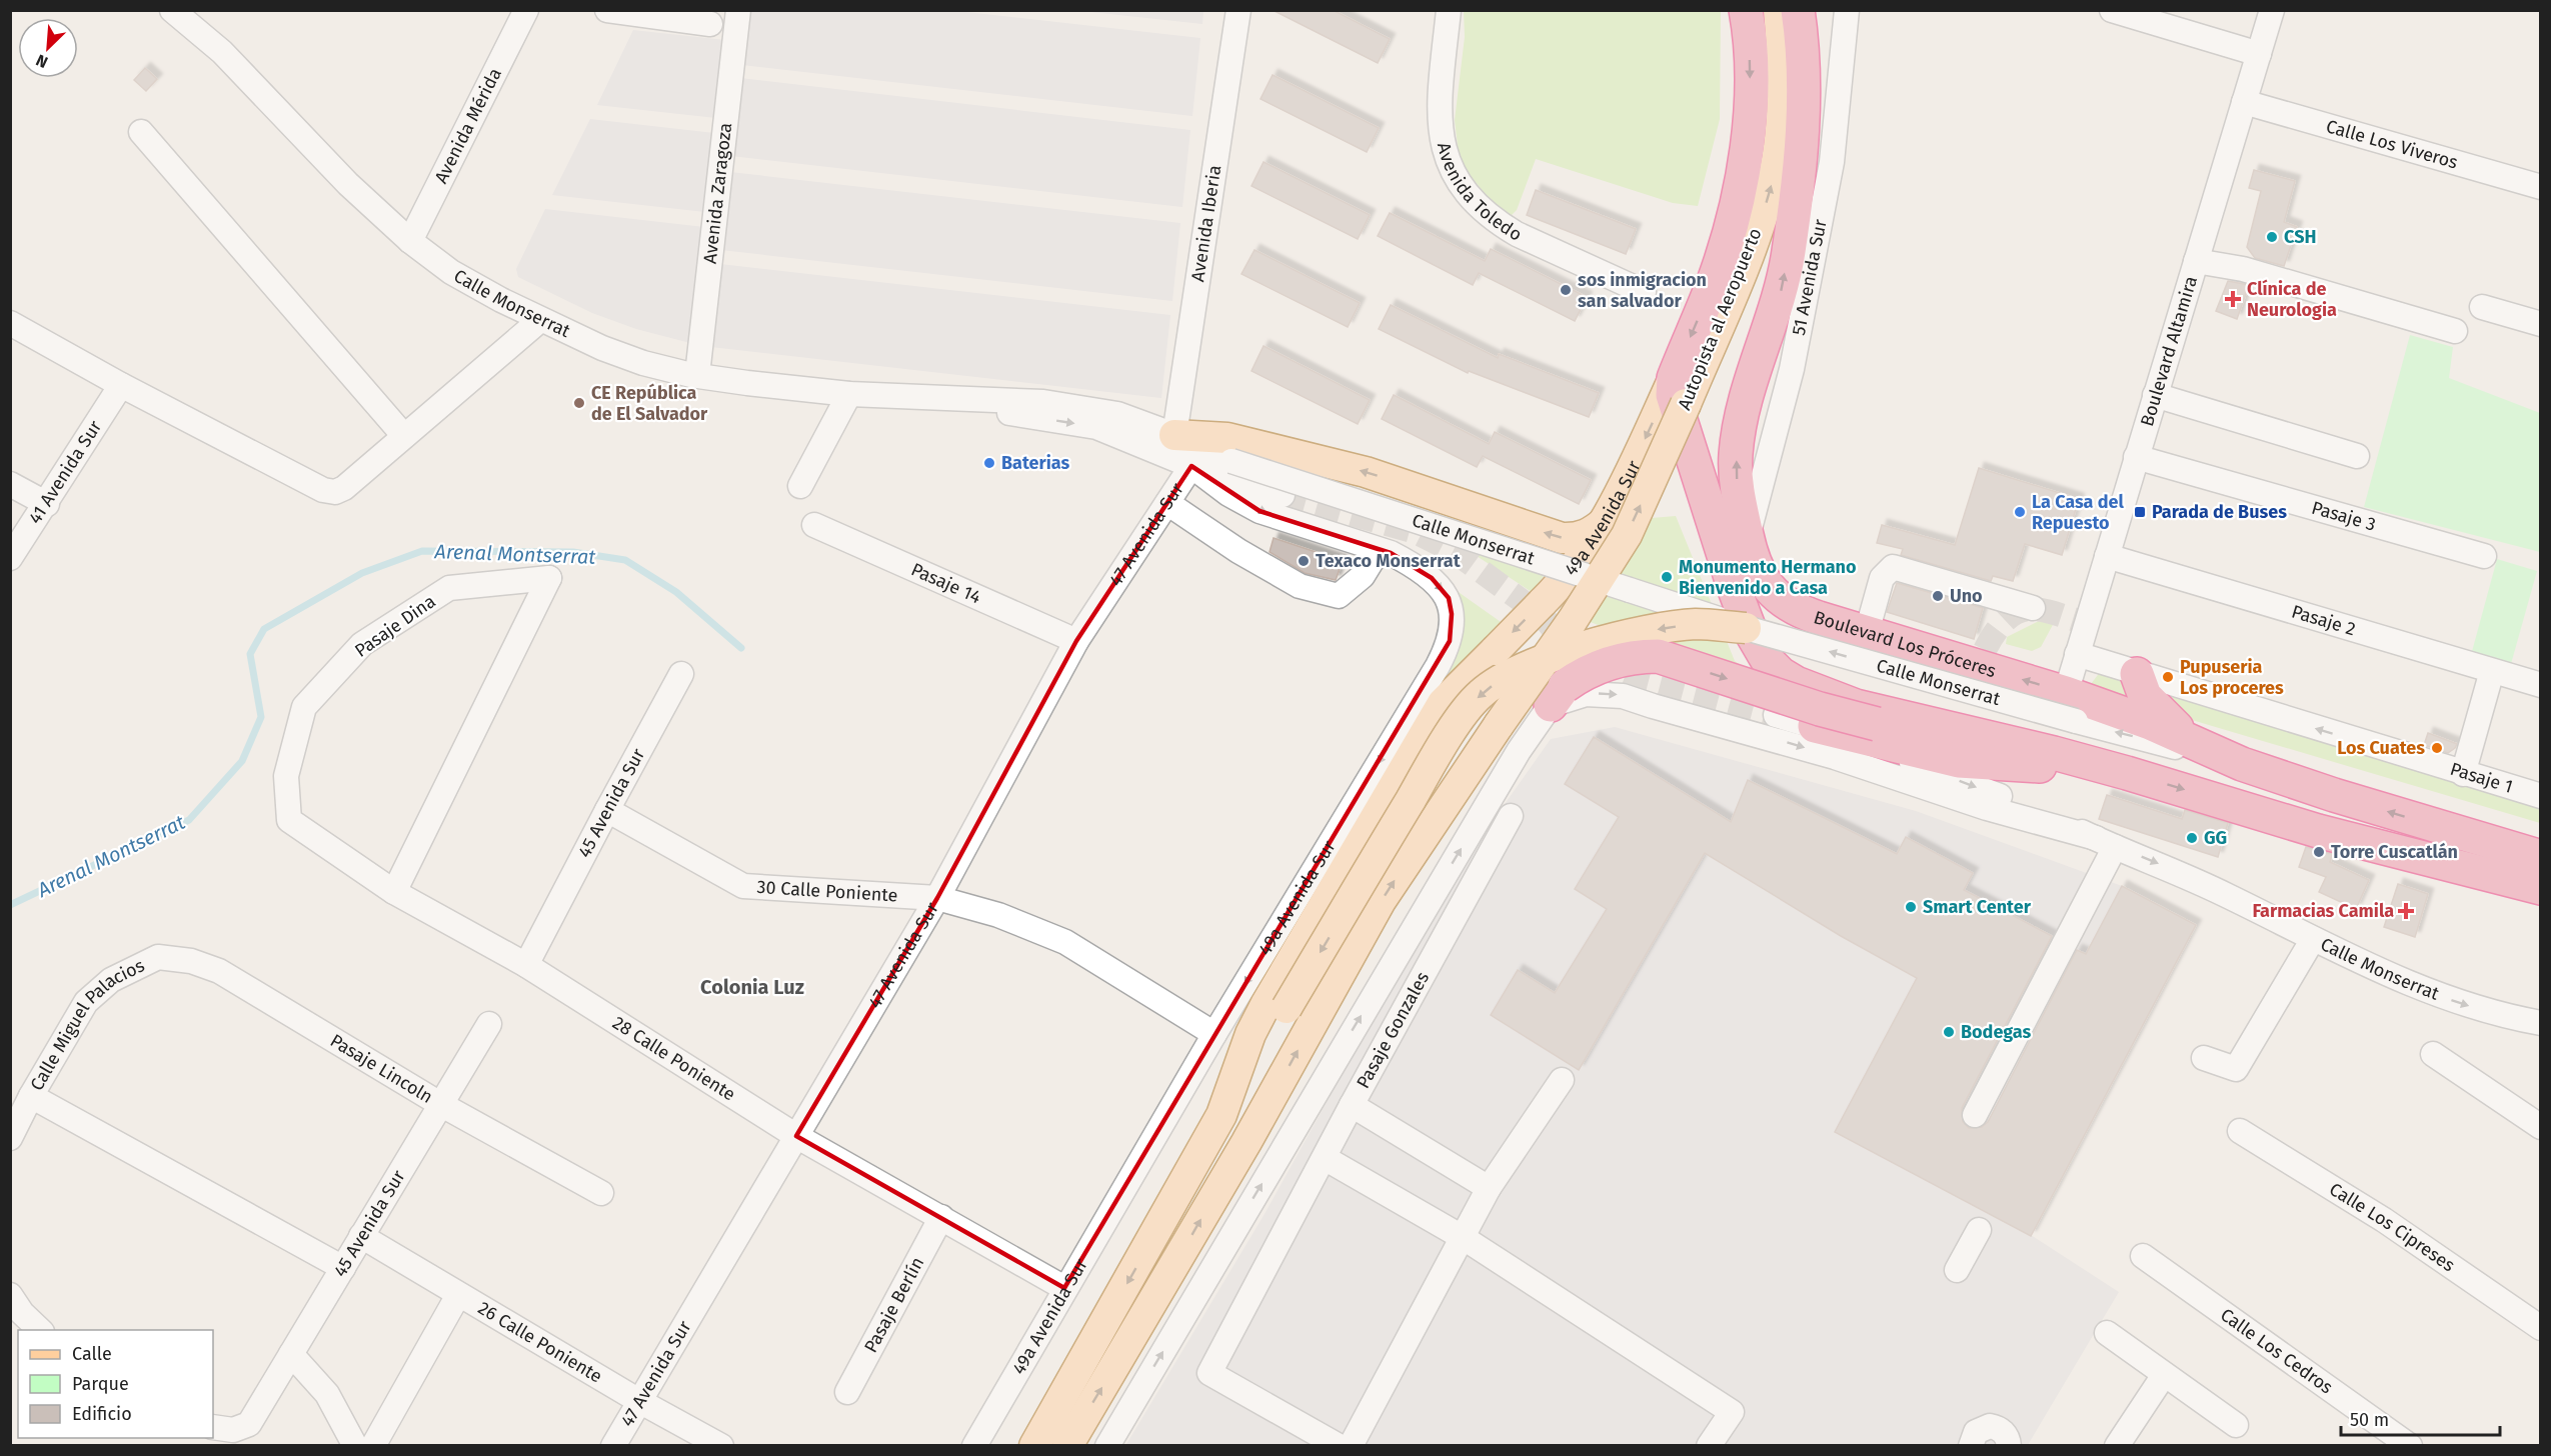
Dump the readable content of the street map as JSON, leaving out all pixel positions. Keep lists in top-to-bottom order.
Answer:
{
  "streets": {
    "highway": ["Boulevard Los Próceres"],
    "main road": ["Autopista al Aeropuerto", "49a Avenida Sur"],
    "street": [
      "Avenida Mérida",
      "Calle Los Viveros",
      "Avenida Toledo",
      "Avenida Zaragoza",
      "Avenida Iberia",
      "51 Avenida Sur",
      "Calle Monserrat",
      "Boulevard Altamira",
      "41 Avenida Sur",
      "Pasaje 3",
      "47 Avenida Sur",
      "Pasaje 14",
      "Pasaje 2",
      "Pasaje Dina",
      "Pasaje 1",
      "45 Avenida Sur",
      "30 Calle Poniente",
      "Calle Miguel Palacios",
      "Pasaje Gonzales",
      "28 Calle Poniente",
      "Pasaje Lincoln",
      "Calle Los Cipreses",
      "Pasaje Berlín",
      "26 Calle Poniente",
      "Calle Los Cedros"
    ]
  },
  "crossings": [
    ["Avenida Mérida", "Calle Monserrat"],
    ["Calle Los Viveros", "Boulevard Altamira"],
    ["Avenida Zaragoza", "Calle Monserrat"],
    ["Avenida Iberia", "Calle Monserrat"],
    ["51 Avenida Sur", "Boulevard Los Próceres"],
    ["Calle Monserrat", "Boulevard Altamira"],
    ["Calle Monserrat", "49a Avenida Sur"],
    ["Calle Monserrat", "47 Avenida Sur"],
    ["Calle Monserrat", "Boulevard Los Próceres"],
    ["Autopista al Aeropuerto", "49a Avenida Sur"],
    ["Boulevard Altamira", "Pasaje 3"],
    ["Boulevard Altamira", "Pasaje 2"],
    ["Boulevard Altamira", "Boulevard Los Próceres"],
    ["Boulevard Altamira", "Pasaje 1"],
    ["49a Avenida Sur", "47 Avenida Sur"],
    ["49a Avenida Sur", "30 Calle Poniente"],
    ["49a Avenida Sur", "28 Calle Poniente"],
    ["47 Avenida Sur", "Pasaje 14"],
    ["47 Avenida Sur", "30 Calle Poniente"],
    ["47 Avenida Sur", "28 Calle Poniente"],
    ["47 Avenida Sur", "26 Calle Poniente"],
    ["Pasaje Dina", "28 Calle Poniente"],
    ["45 Avenida Sur", "30 Calle Poniente"],
    ["45 Avenida Sur", "28 Calle Poniente"],
    ["45 Avenida Sur", "Pasaje Lincoln"],
    ["45 Avenida Sur", "26 Calle Poniente"],
    ["Calle Miguel Palacios", "Pasaje Lincoln"],
    ["28 Calle Poniente", "Pasaje Berlín"]
  ],
  "one_way": ["Autopista al Aeropuerto", "49a Avenida Sur", "Pasaje 1"],
  "districts": ["Colonia Luz"],
  "water": ["Arenal Montserrat"],
  "places": {
    "other": [
      "CSH",
      "sos inmigracion san salvador",
      "CE República de El Salvador",
      "Baterias",
      "La Casa del Repuesto",
      "Texaco Monserrat",
      "Monumento Hermano Bienvenido a Casa",
      "Uno",
      "Pupuseria Los proceres",
      "Los Cuates",
      "GG",
      "Torre Cuscatlán",
      "Smart Center",
      "Bodegas"
    ],
    "health": ["Clínica de Neurologia", "Farmacias Camila"],
    "transit": ["Parada de Buses"]
  },
  "legend": ["Calle", "Parque", "Edificio"],
  "scale_bar": "50 m",
  "north": "bottom left"
}
